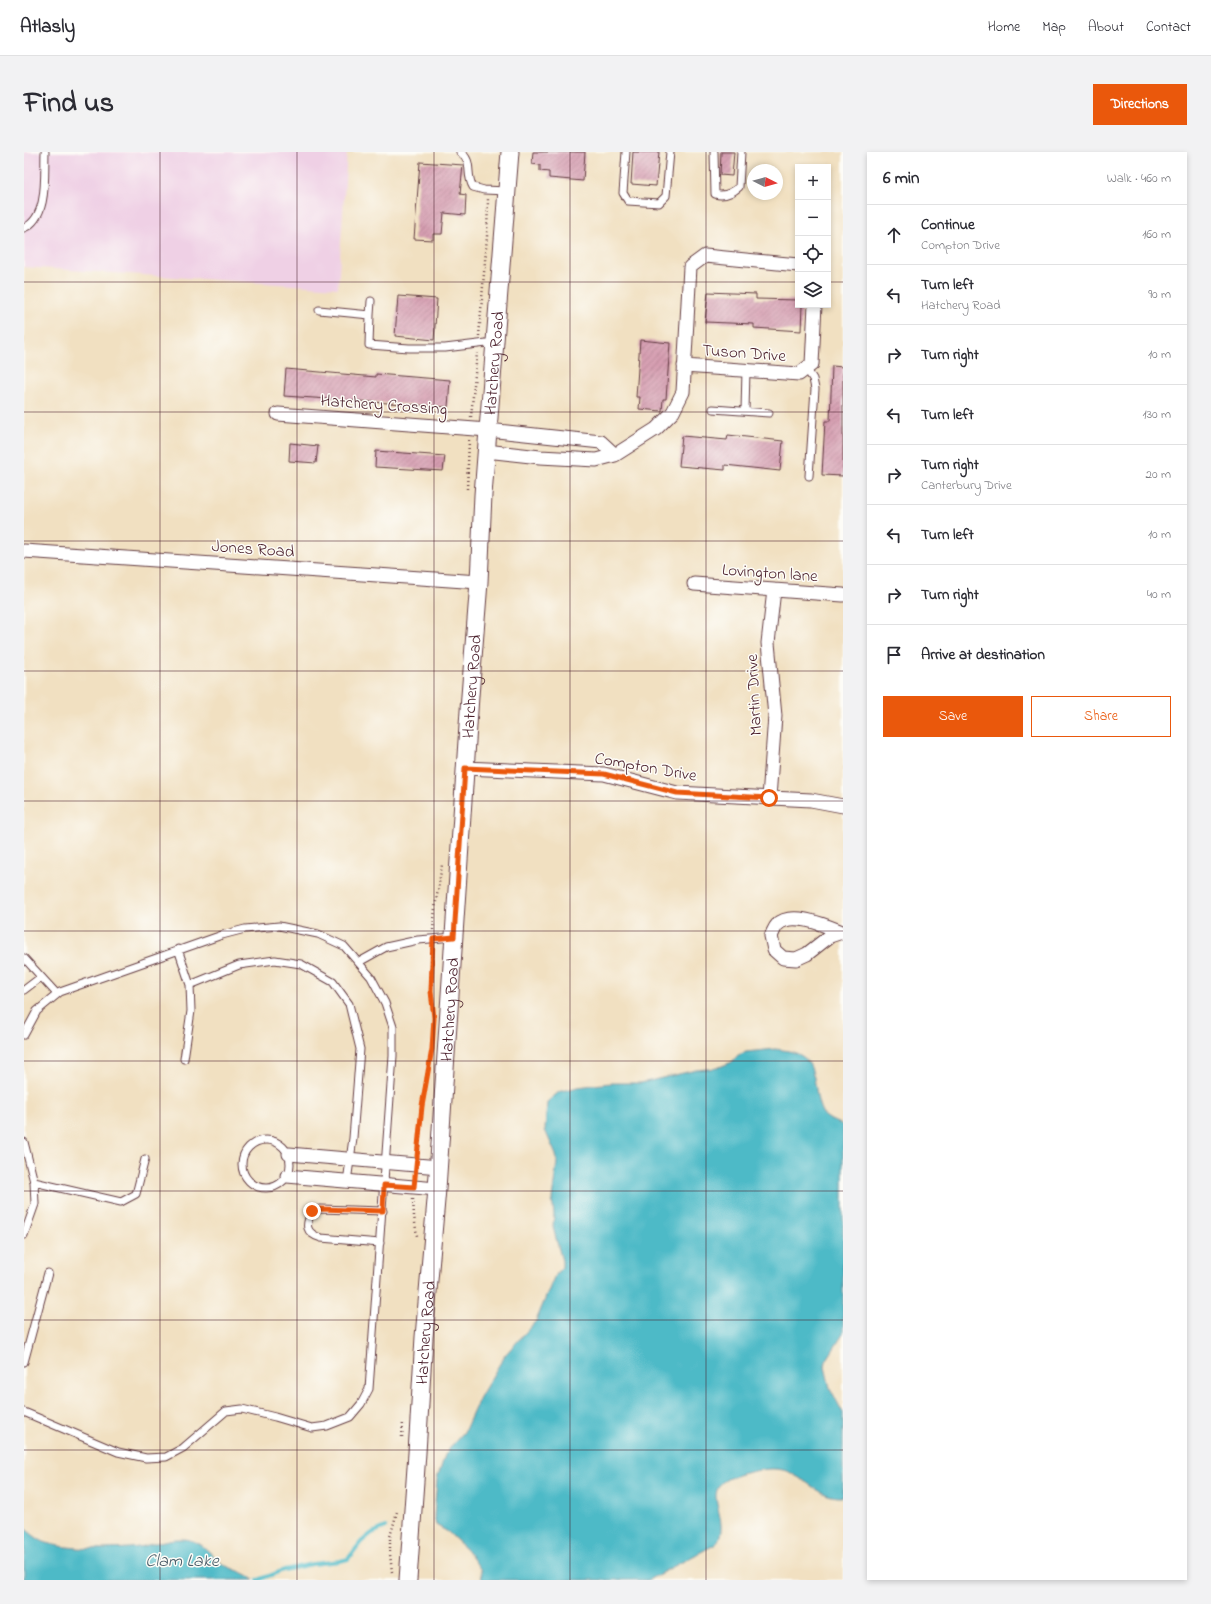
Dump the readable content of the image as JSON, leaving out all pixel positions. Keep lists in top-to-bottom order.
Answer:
{
  "streets": {
    "street": [
      "Tuson Drive",
      "Hatchery Road",
      "Hatchery Crossing",
      "Jones Road",
      "Lovington lane",
      "Martin Drive",
      "Compton Drive"
    ]
  },
  "crossings": [
    ["Tuson Drive", "Hatchery Road"],
    ["Hatchery Road", "Hatchery Crossing"],
    ["Hatchery Road", "Jones Road"],
    ["Hatchery Road", "Compton Drive"],
    ["Lovington lane", "Martin Drive"],
    ["Martin Drive", "Compton Drive"]
  ],
  "water": ["Clam Lake"],
  "north": "right",
  "page": {
    "header": "Atlasly",
    "nav": [
      "Home",
      "Map",
      "About",
      "Contact"
    ],
    "title": "Find us",
    "buttons": [
      "Directions",
      ["Save", "Share"]
    ],
    "heading": ["6 min", "Walk · 460 m"],
    "map_buttons": ["+", "−"],
    "list": [
      ["Continue", "Compton Drive", "160 m"],
      ["Turn left", "Hatchery Road", "90 m"],
      ["Turn right", "10 m"],
      ["Turn left", "130 m"],
      ["Turn right", "Canterbury Drive", "20 m"],
      ["Turn left", "10 m"],
      ["Turn right", "40 m"],
      "Arrive at destination"
    ]
  }
}
